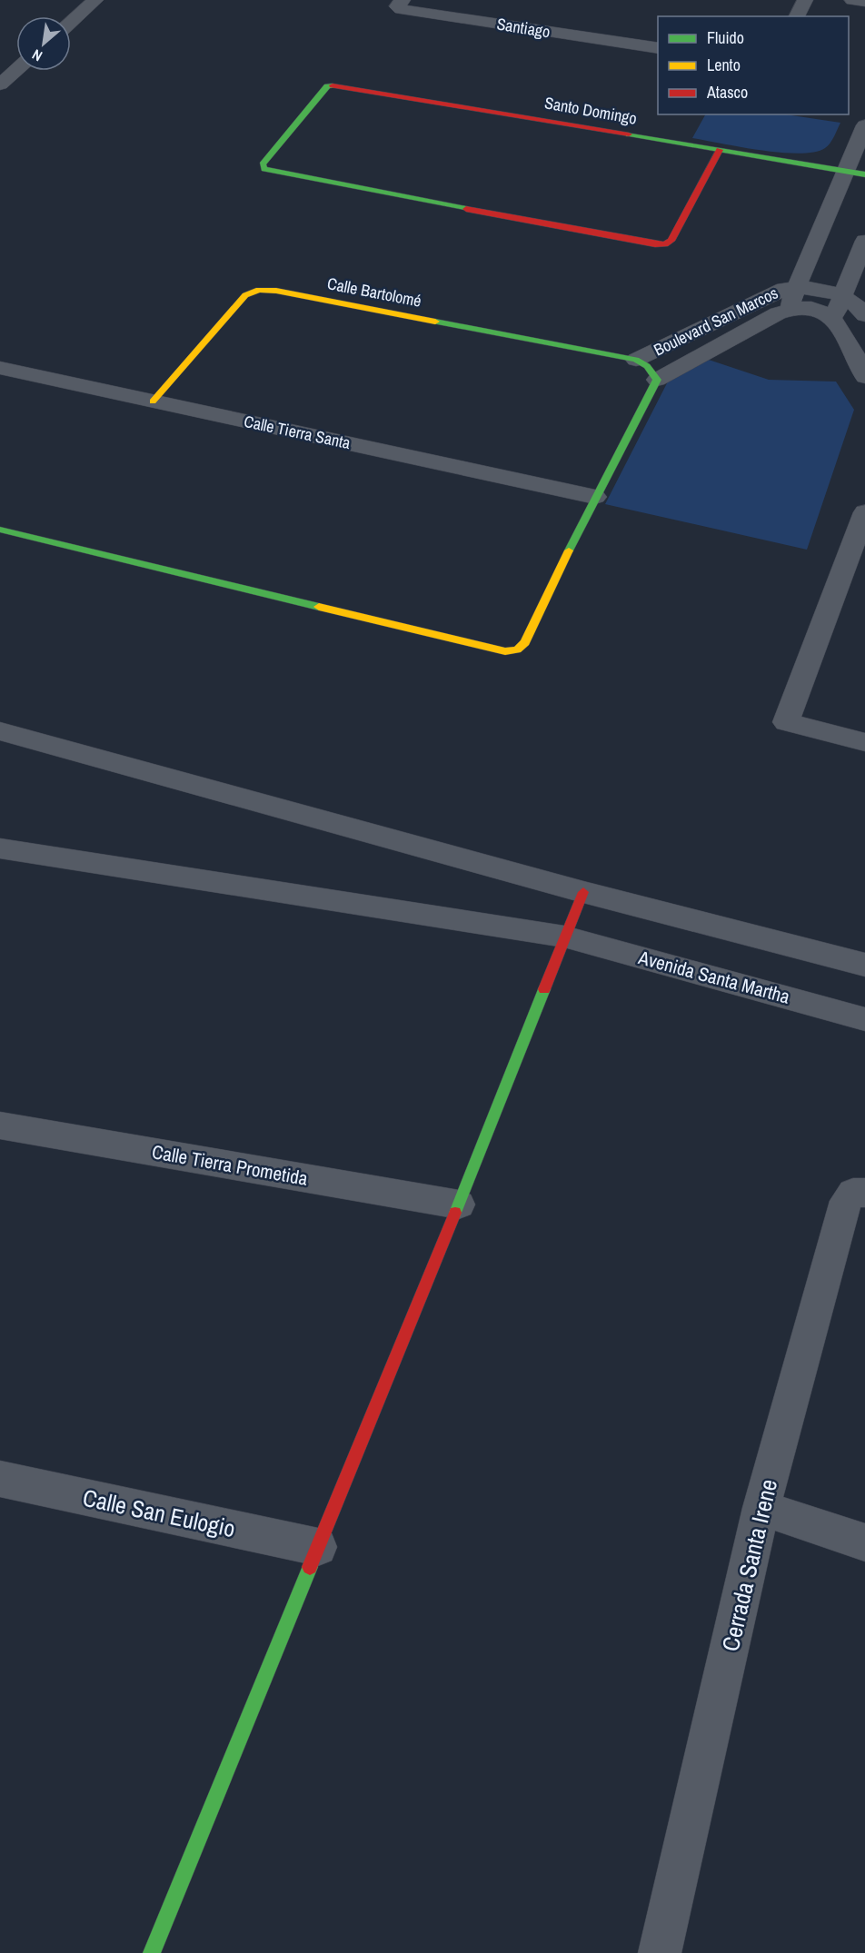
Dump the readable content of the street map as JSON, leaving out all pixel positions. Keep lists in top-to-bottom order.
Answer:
{
  "streets": {
    "street": [
      "Santiago",
      "Santo Domingo",
      "Calle Bartolomé",
      "Boulevard San Marcos",
      "Calle Tierra Santa",
      "Avenida Santa Martha",
      "Calle Tierra Prometida",
      "Calle San Eulogio",
      "Cerrada Santa Irene"
    ]
  },
  "crossings": [
    ["Santo Domingo", "Boulevard San Marcos"],
    ["Calle Bartolomé", "Boulevard San Marcos"],
    ["Calle Bartolomé", "Calle Tierra Santa"]
  ],
  "legend": ["Fluido", "Lento", "Atasco"],
  "north": "bottom left"
}
